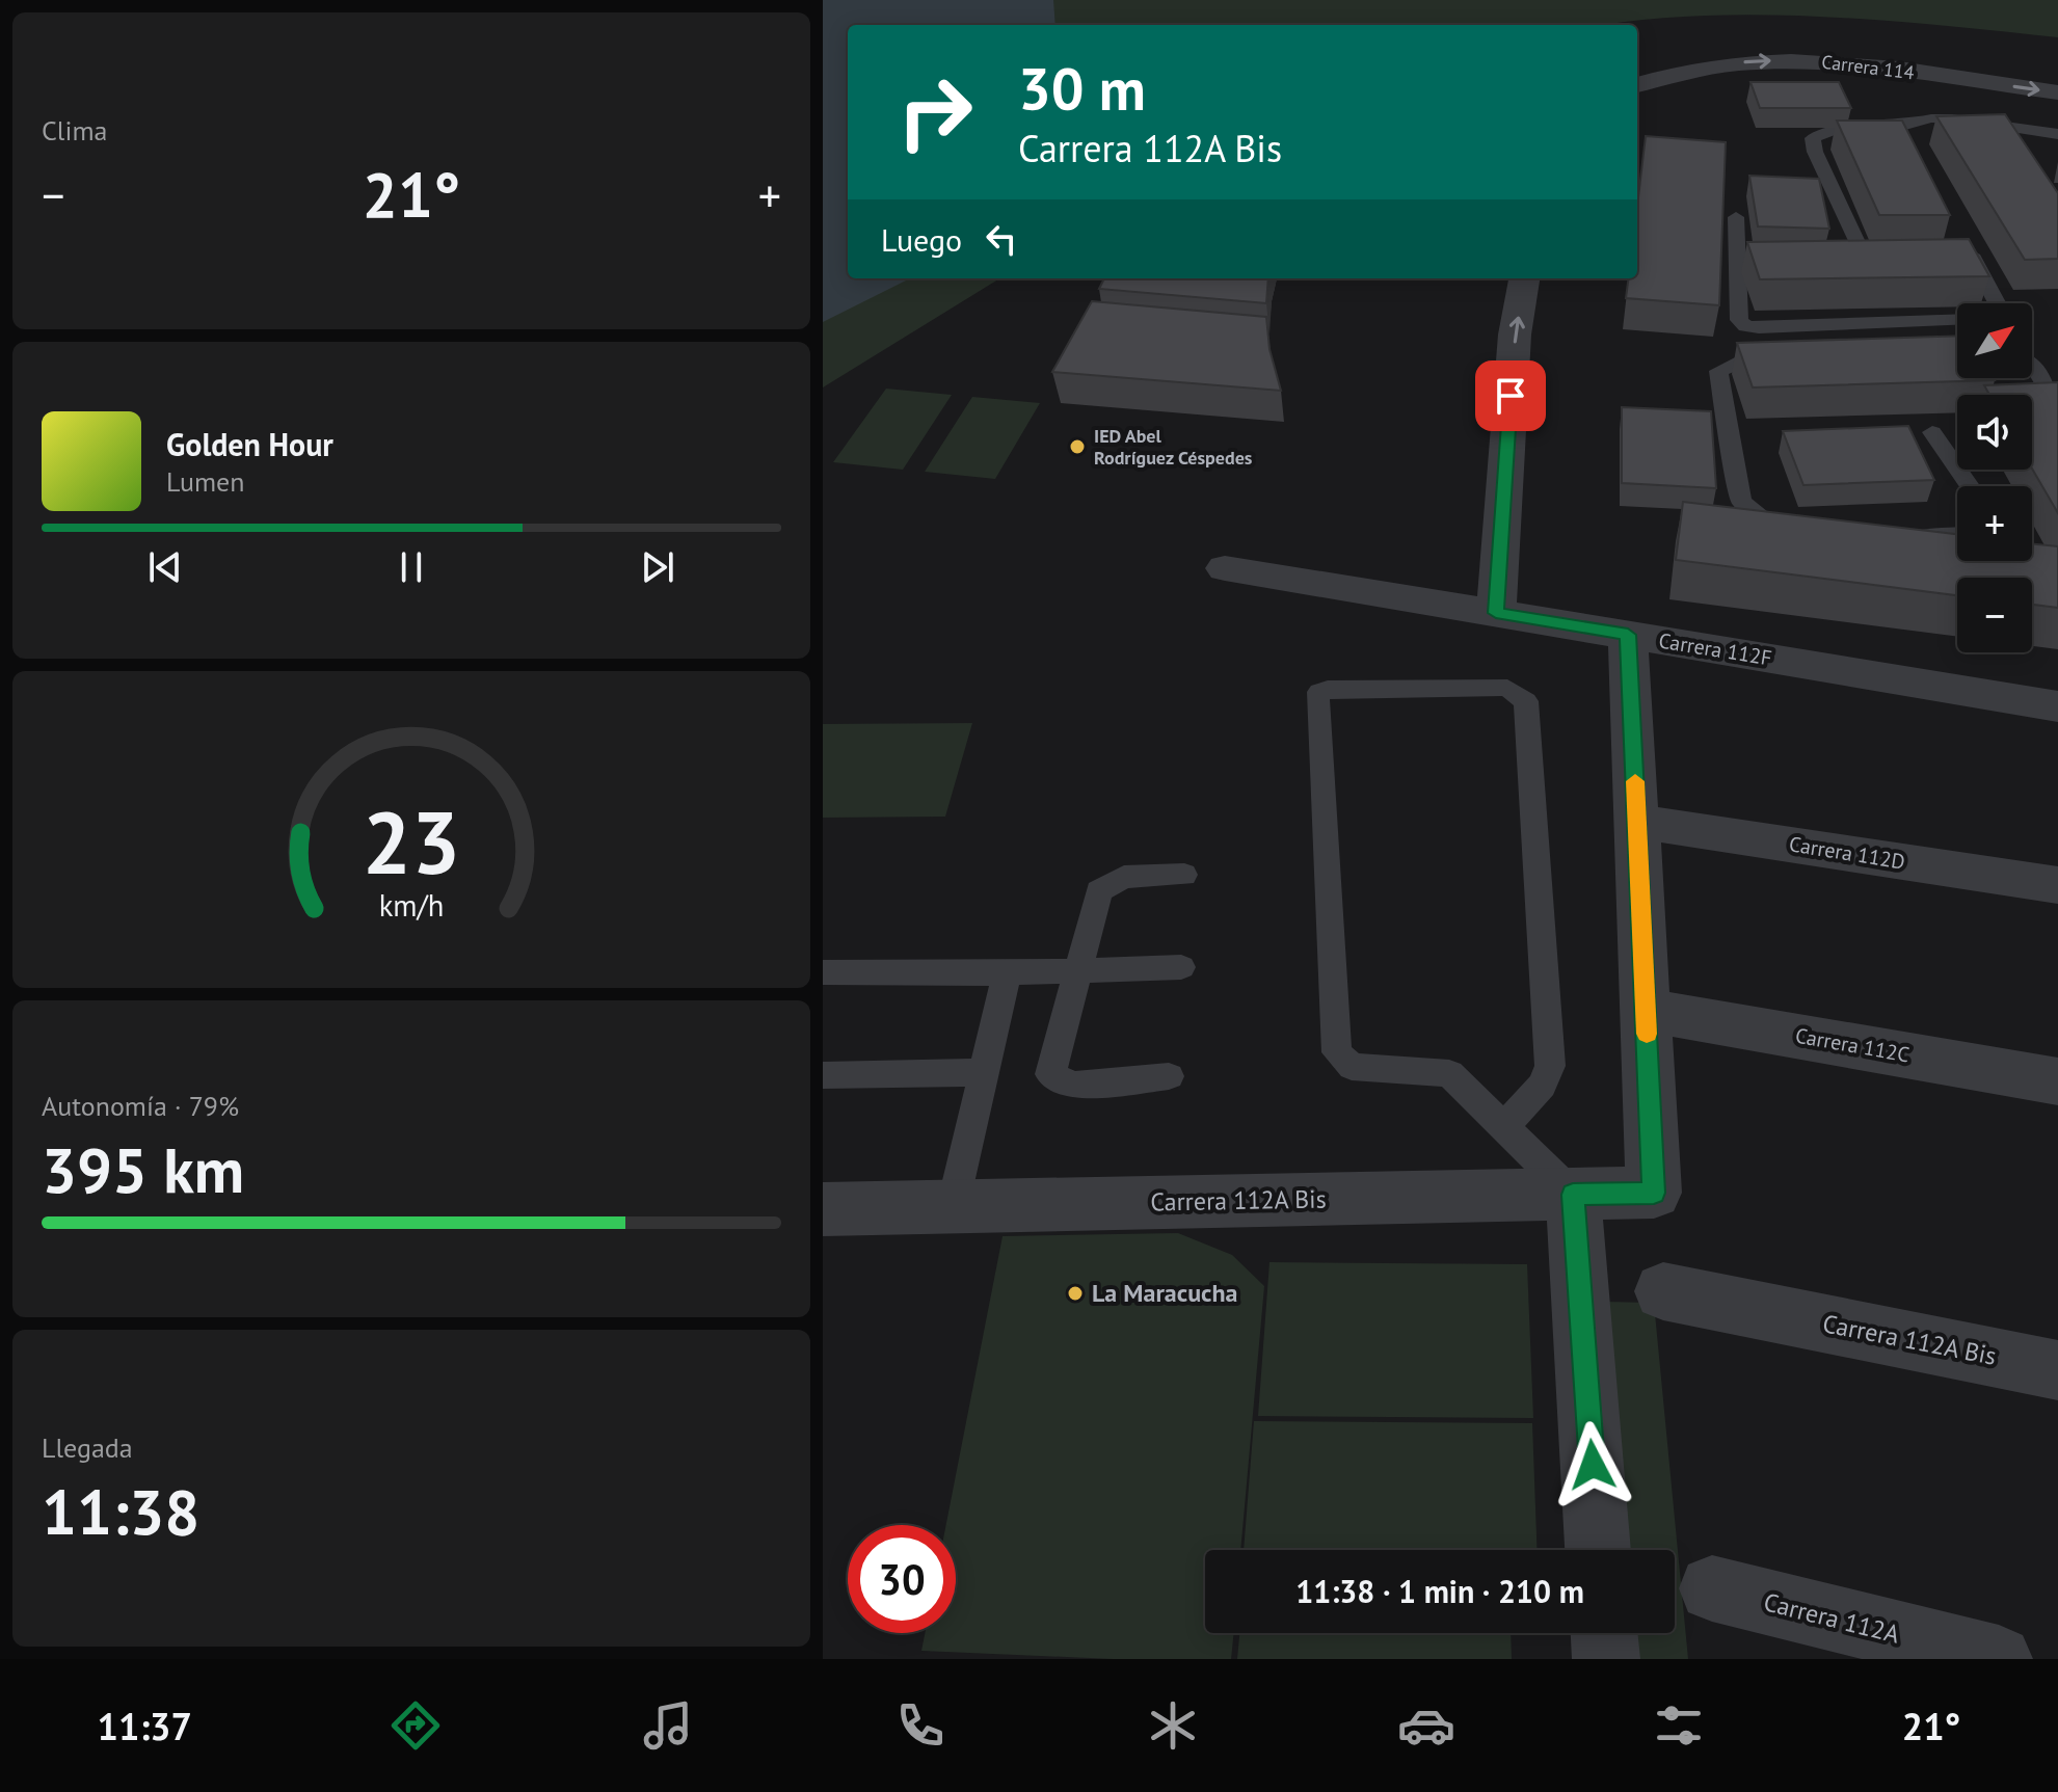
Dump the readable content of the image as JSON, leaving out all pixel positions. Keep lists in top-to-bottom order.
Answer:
{
  "streets": {
    "street": [
      "Carrera 114",
      "Carrera 112F",
      "Carrera 112D",
      "Carrera 112C",
      "Carrera 112A Bis",
      "Carrera 112A"
    ]
  },
  "crossings": [
    ["Carrera 112C", "Carrera 112A Bis"]
  ],
  "one_way": ["Carrera 114"],
  "places": ["IED Abel Rodríguez Céspedes", "La Maracucha"],
  "north": "top right",
  "page": {
    "tile": [
      "Clima",
      ["Autonomía · 79%", "395 km"],
      ["Llegada", "11:38"]
    ],
    "turn": ["30 m", "Carrera 112A Bis"],
    "heat": ["−", "21°", "+"],
    "then": "Luego",
    "map_buttons": ["+", "−"],
    "song": ["Golden Hour", "Lumen"],
    "limit": "30",
    "trip": "11:38 · 1 min · 210 m",
    "tabs": ["11:37", "21°"],
    "gauge": ["23", "km/h"]
  }
}
